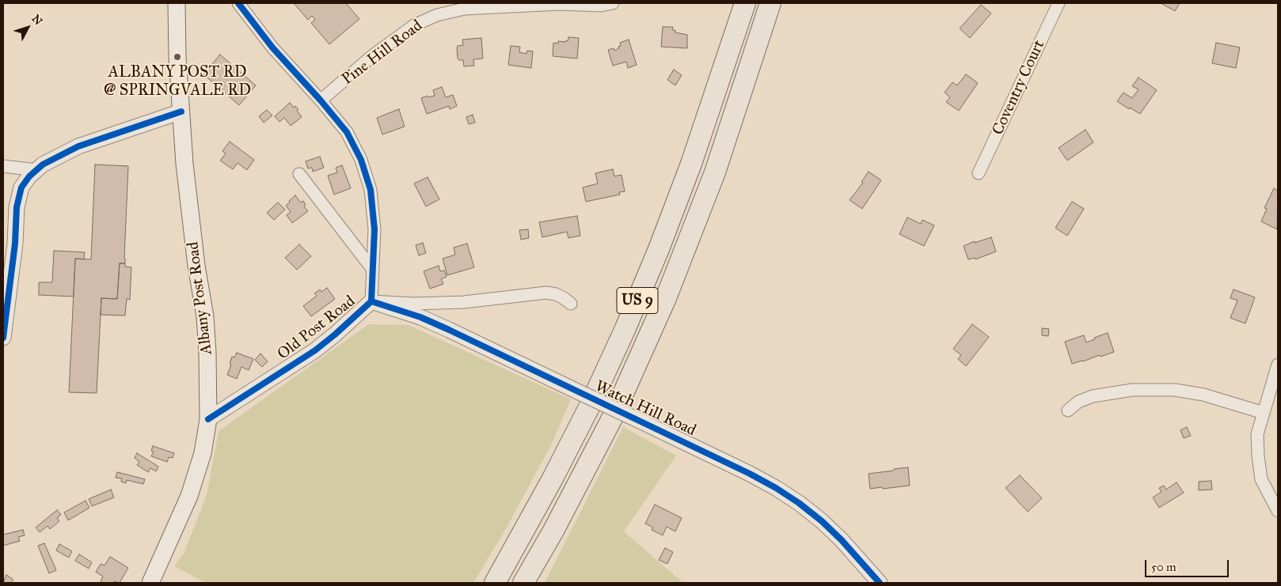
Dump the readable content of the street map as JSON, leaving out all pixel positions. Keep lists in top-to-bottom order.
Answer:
{
  "streets": {
    "highway": ["US 9"],
    "main road": ["Albany Post Road"],
    "street": [
      "Pine Hill Road",
      "Coventry Court",
      "Old Post Road",
      "Watch Hill Road"
    ]
  },
  "crossings": [
    ["Pine Hill Road", "Old Post Road"],
    ["Albany Post Road", "Old Post Road"],
    ["Old Post Road", "Watch Hill Road"]
  ],
  "places": ["ALBANY POST RD @ SPRINGVALE RD"],
  "scale_bar": "50 m",
  "north": "top right"
}
